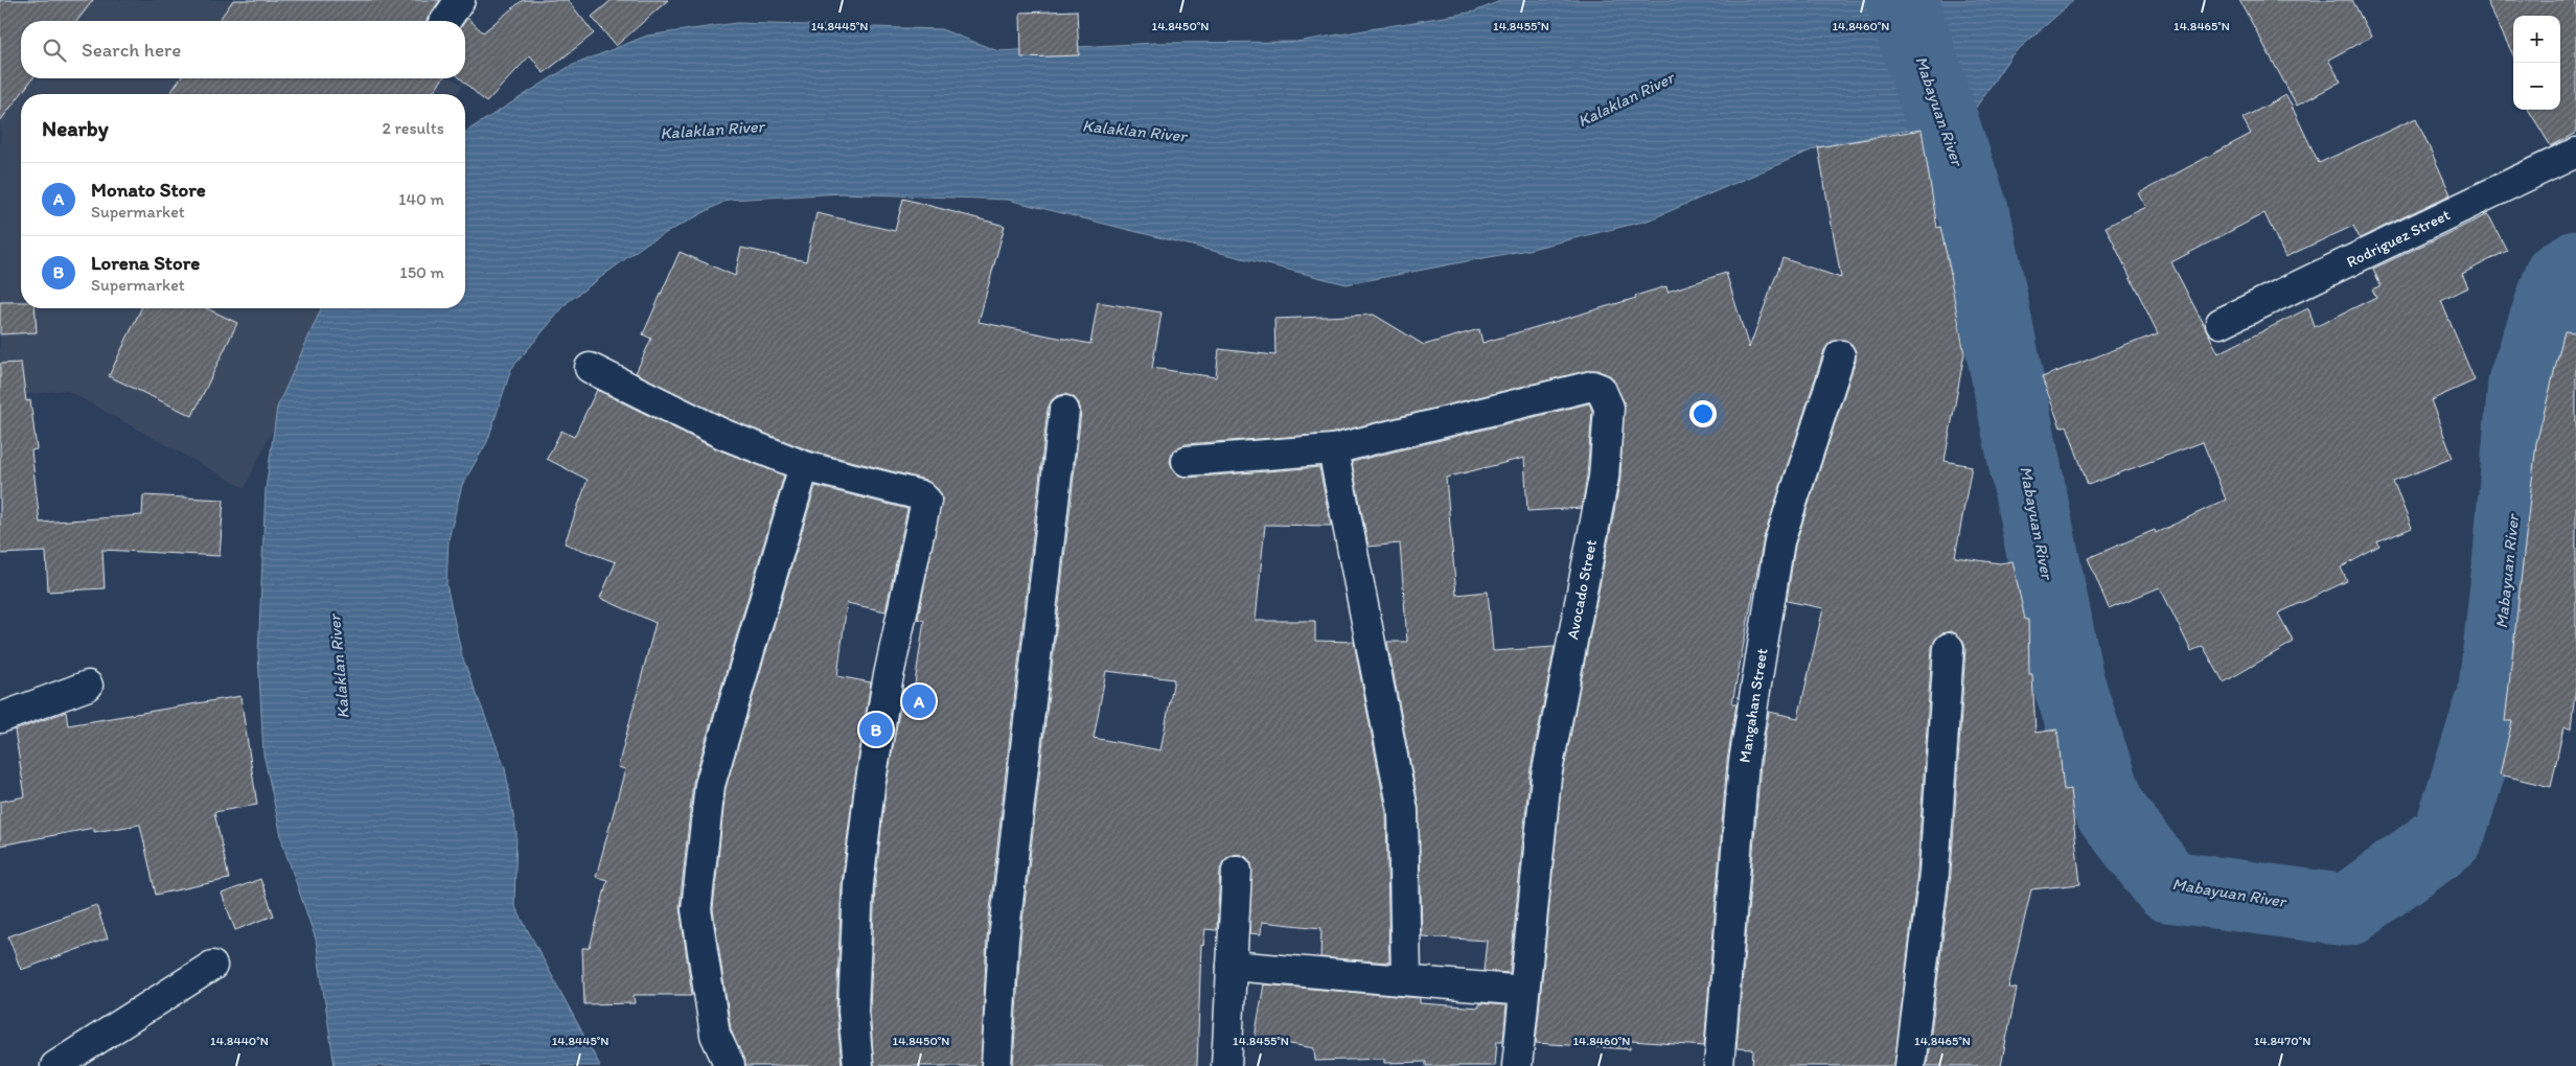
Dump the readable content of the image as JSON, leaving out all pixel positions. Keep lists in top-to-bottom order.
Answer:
{
  "streets": {
    "street": ["Rodriguez Street", "Avocado Street", "Mangahan Street"]
  },
  "water": ["Kalaklan River", "Mabayuan River"],
  "page": {
    "map_buttons": ["+", "−"],
    "search": "Search here",
    "heading": ["Nearby", "2 results"],
    "list": [
      {
        "mark": "A",
        "name": "Monato Store",
        "note": "Supermarket",
        "value": "140 m"
      },
      {
        "mark": "B",
        "name": "Lorena Store",
        "note": "Supermarket",
        "value": "150 m"
      }
    ],
    "pins": ["A", "B"]
  },
  "coordinates": [
    "14.8460°N",
    "14.8445°N",
    "14.8450°N",
    "14.8455°N",
    "14.8465°N",
    "14.8440°N",
    "14.8470°N"
  ]
}
